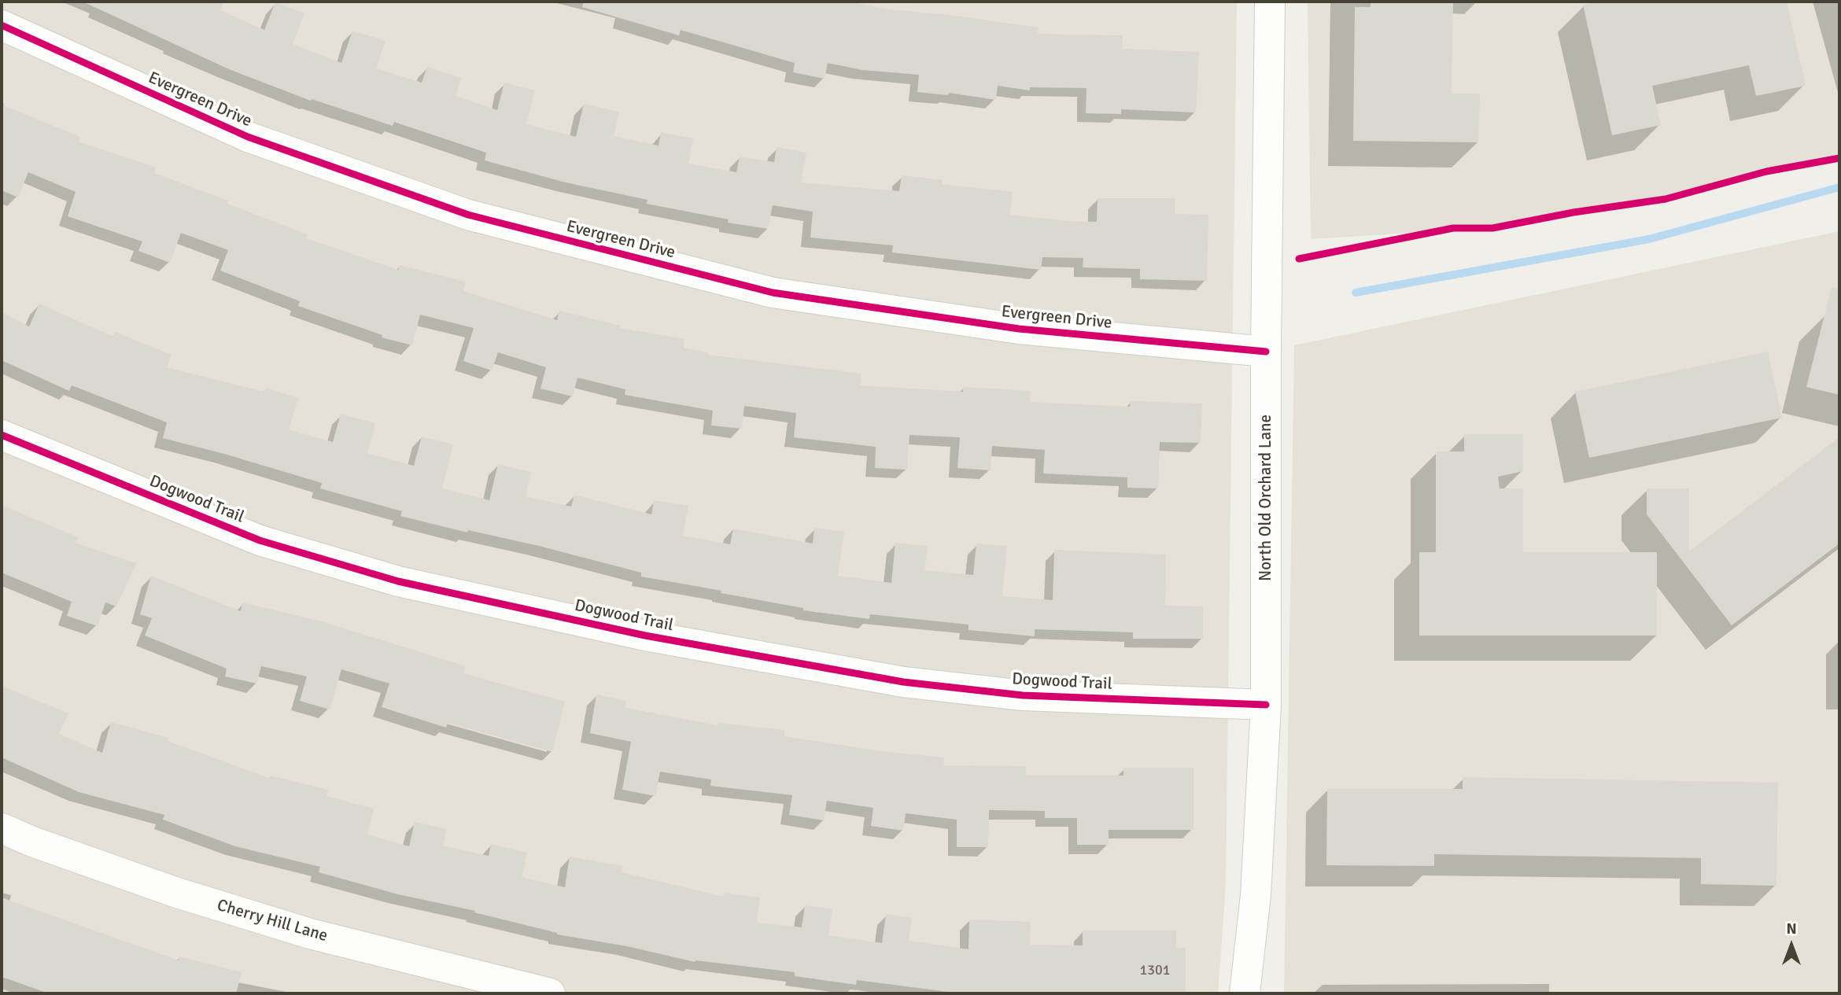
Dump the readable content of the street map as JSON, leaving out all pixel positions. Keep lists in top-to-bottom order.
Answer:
{
  "streets": {
    "street": [
      "Evergreen Drive",
      "North Old Orchard Lane",
      "Dogwood Trail",
      "Cherry Hill Lane"
    ]
  },
  "crossings": [
    ["Evergreen Drive", "North Old Orchard Lane"],
    ["North Old Orchard Lane", "Dogwood Trail"]
  ],
  "house_numbers": ["1301"],
  "north": "top"
}
